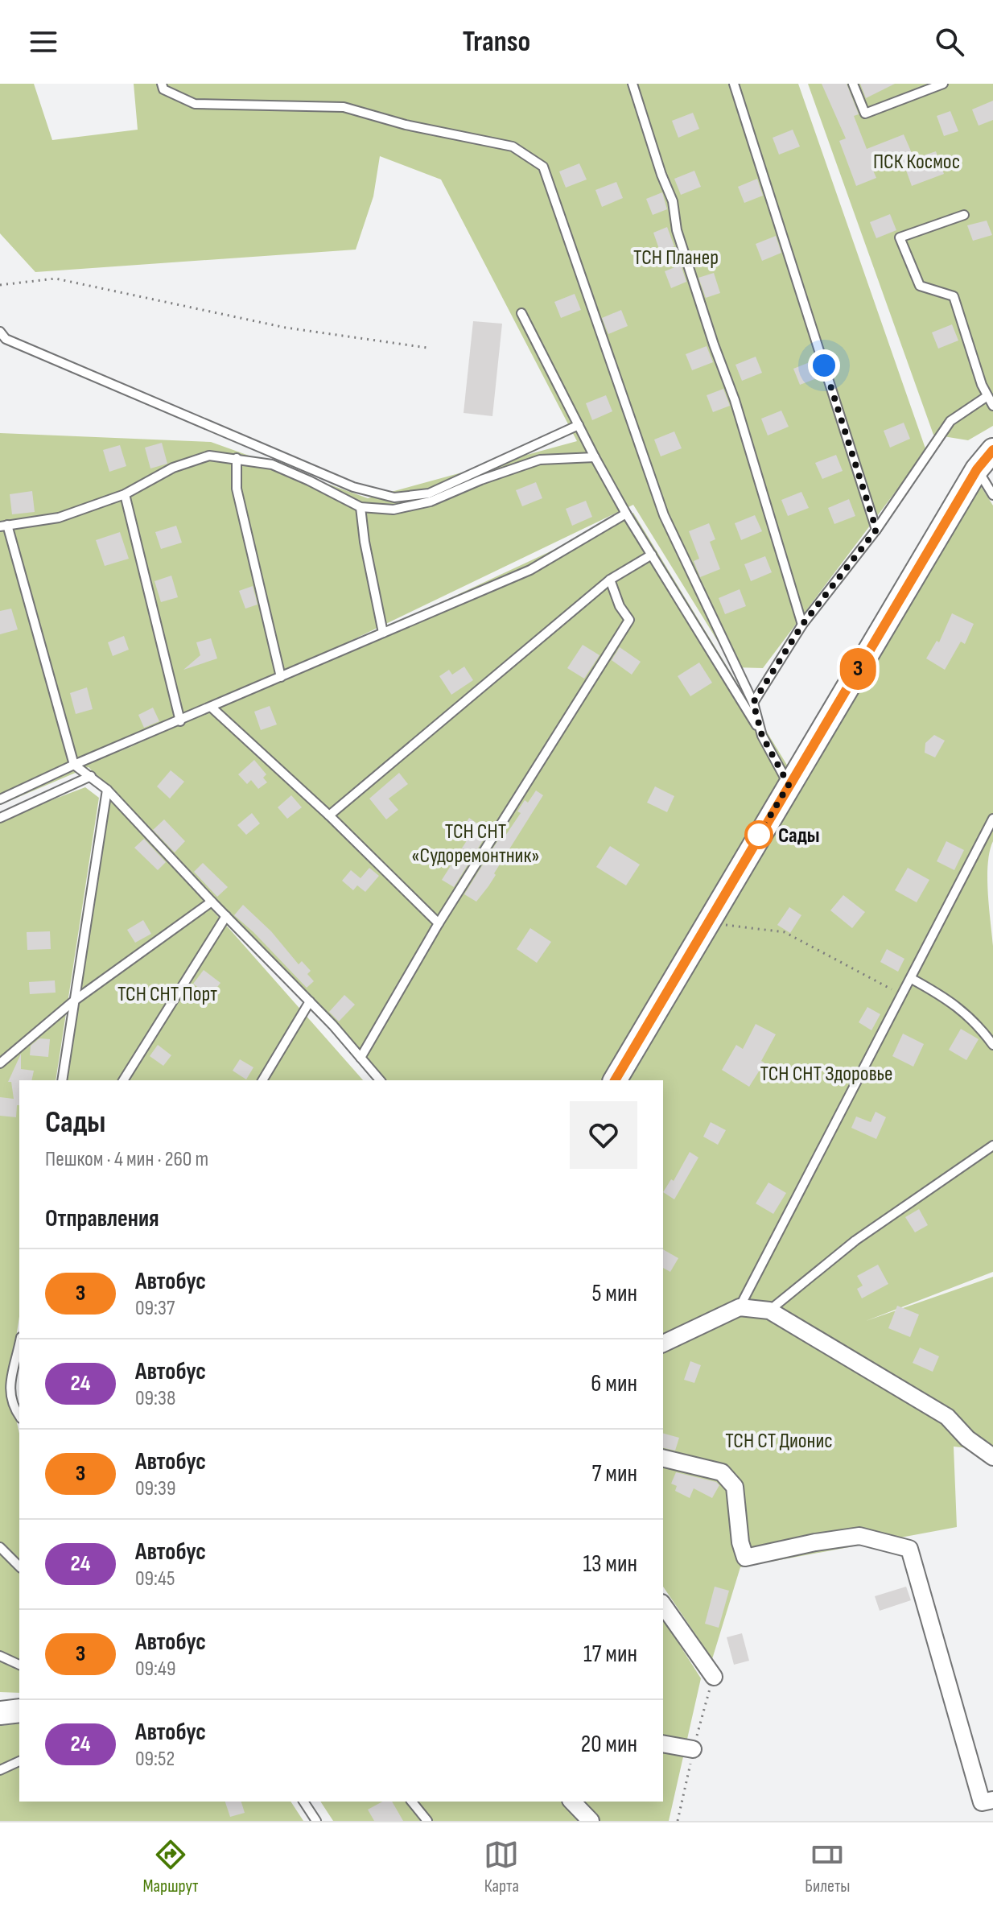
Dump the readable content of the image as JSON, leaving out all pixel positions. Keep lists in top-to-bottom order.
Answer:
{
  "parks": [
    "ПСК Космос",
    "ТСН Планер",
    "ТСН СНТ «Судоремонтник»",
    "ТСН СНТ Порт",
    "ТСН СНТ Здоровье",
    "ТСН СТ Дионис"
  ],
  "places": ["Сады"],
  "lines": ["bus line 3"],
  "page": {
    "header": "Transo",
    "on_map": "3",
    "heading": [
      ["Сады", "Пешком · 4 мин · 260 m"],
      "Отправления"
    ],
    "list": [
      {
        "mark": "3",
        "name": "Автобус",
        "note": "09:37",
        "value": "5 мин"
      },
      {
        "mark": "24",
        "name": "Автобус",
        "note": "09:38",
        "value": "6 мин"
      },
      {
        "mark": "3",
        "name": "Автобус",
        "note": "09:39",
        "value": "7 мин"
      },
      {
        "mark": "24",
        "name": "Автобус",
        "note": "09:45",
        "value": "13 мин"
      },
      {
        "mark": "3",
        "name": "Автобус",
        "note": "09:49",
        "value": "17 мин"
      },
      {
        "mark": "24",
        "name": "Автобус",
        "note": "09:52",
        "value": "20 мин"
      }
    ],
    "tabs": ["Маршрут", "Карта", "Билеты"]
  }
}
